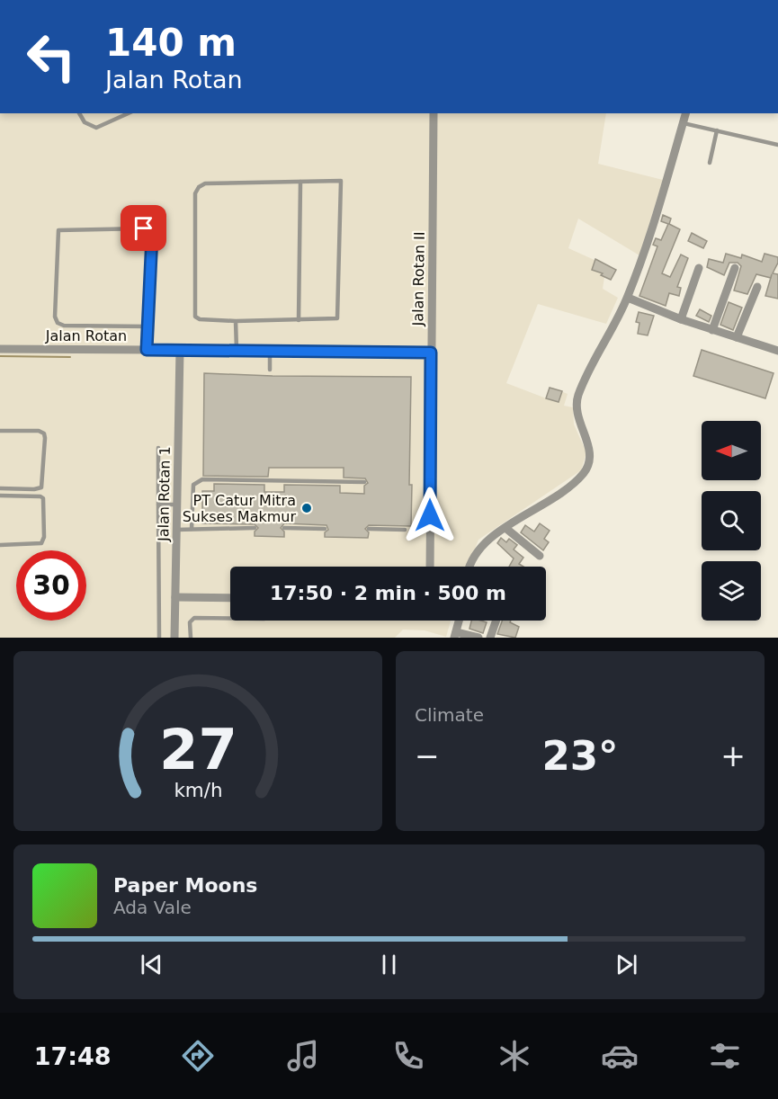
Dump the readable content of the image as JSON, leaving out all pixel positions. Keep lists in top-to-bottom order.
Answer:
{
  "streets": {
    "street": ["Jalan Rotan II", "Jalan Rotan", "Jalan Rotan 1"]
  },
  "crossings": [
    ["Jalan Rotan II", "Jalan Rotan"],
    ["Jalan Rotan", "Jalan Rotan 1"]
  ],
  "places": ["PT Catur Mitra Sukses Makmur"],
  "north": "left",
  "page": {
    "turn": ["140 m", "Jalan Rotan"],
    "limit": "30",
    "trip": "17:50 · 2 min · 500 m",
    "tile": "Climate",
    "heat": ["−", "23°", "+"],
    "song": ["Paper Moons", "Ada Vale"],
    "tabs": "17:48",
    "gauge": ["27", "km/h"]
  }
}
